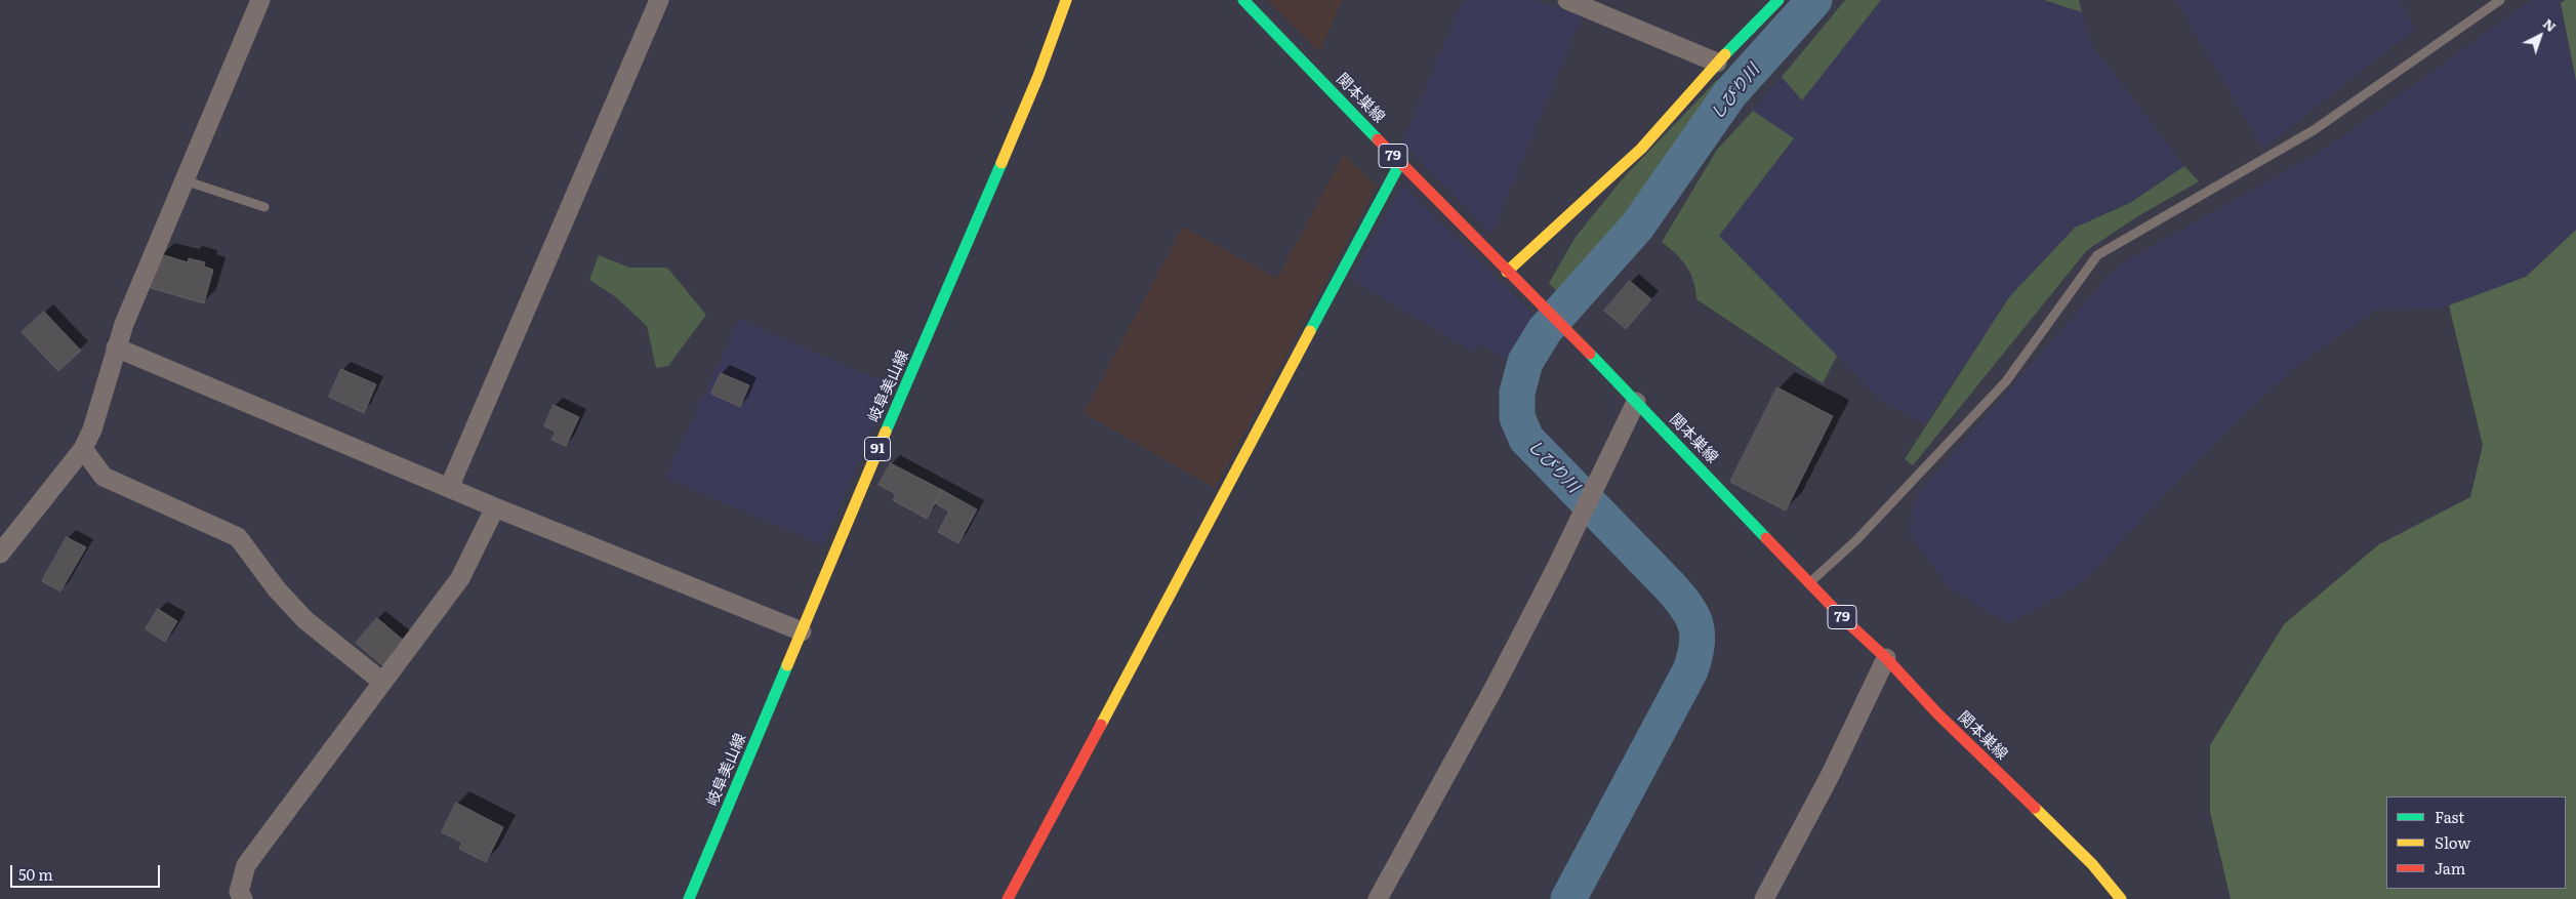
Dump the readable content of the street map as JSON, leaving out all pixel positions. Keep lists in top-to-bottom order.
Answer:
{
  "streets": {
    "main road": [
      "関本巣線",
      "79",
      "岐阜美山線",
      "91"
    ]
  },
  "water": ["しびり川"],
  "legend": ["Fast", "Slow", "Jam"],
  "scale_bar": "50 m",
  "north": "top right"
}
